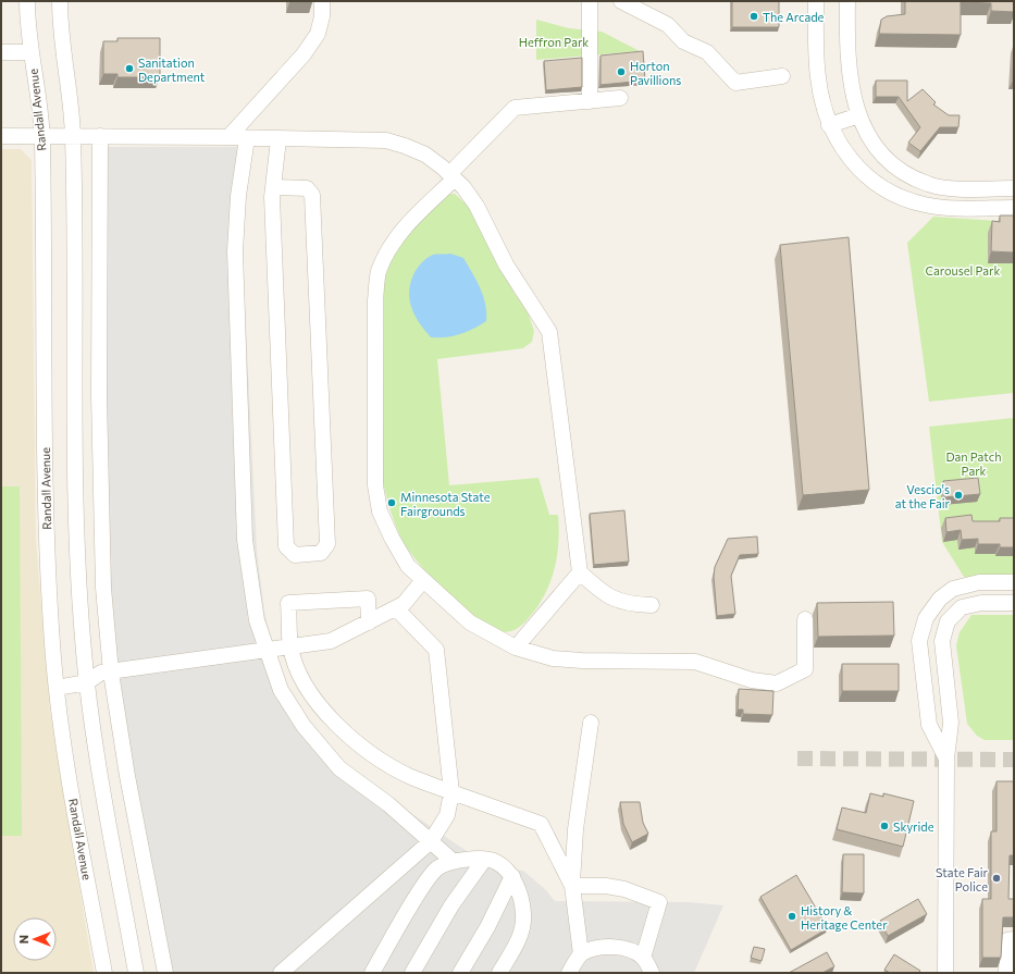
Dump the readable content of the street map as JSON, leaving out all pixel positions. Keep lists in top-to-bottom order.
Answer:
{
  "streets": {
    "street": ["Randall Avenue"]
  },
  "parks": ["Heffron Park", "Carousel Park", "Dan Patch Park"],
  "places": [
    "The Arcade",
    "Sanitation Department",
    "Horton Pavillions",
    "Vescio's at the Fair",
    "Minnesota State Fairgrounds",
    "Skyride",
    "State Fair Police",
    "History & Heritage Center"
  ],
  "north": "left"
}
